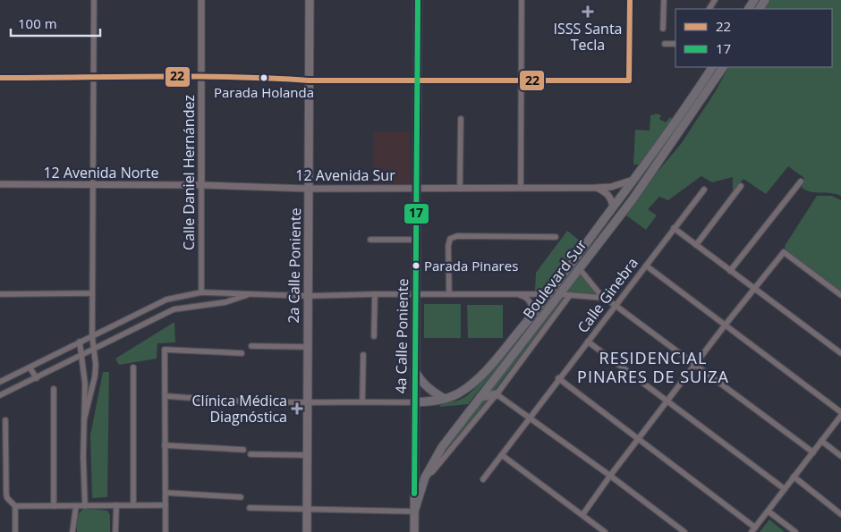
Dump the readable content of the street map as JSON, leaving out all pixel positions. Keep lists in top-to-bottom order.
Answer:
{
  "streets": {
    "highway": ["Boulevard Sur"],
    "main road": ["2a Calle Poniente", "4a Calle Poniente"],
    "street": [
      "12 Avenida Norte",
      "Calle Daniel Hernández",
      "12 Avenida Sur",
      "Calle Ginebra"
    ]
  },
  "crossings": [
    ["12 Avenida Norte", "Calle Daniel Hernández"],
    ["12 Avenida Norte", "12 Avenida Sur"],
    ["Calle Daniel Hernández", "12 Avenida Sur"],
    ["12 Avenida Sur", "2a Calle Poniente"],
    ["12 Avenida Sur", "Boulevard Sur"],
    ["12 Avenida Sur", "4a Calle Poniente"],
    ["Boulevard Sur", "4a Calle Poniente"]
  ],
  "districts": ["RESIDENCIAL PINARES DE SUIZA"],
  "places": {
    "health": ["ISSS Santa Tecla", "Clínica Médica Diagnóstica"],
    "other": ["Parada Holanda", "Parada Pinares"]
  },
  "lines": ["transit line 22", "transit line 17"],
  "legend": ["22", "17"],
  "scale_bar": "100 m"
}
